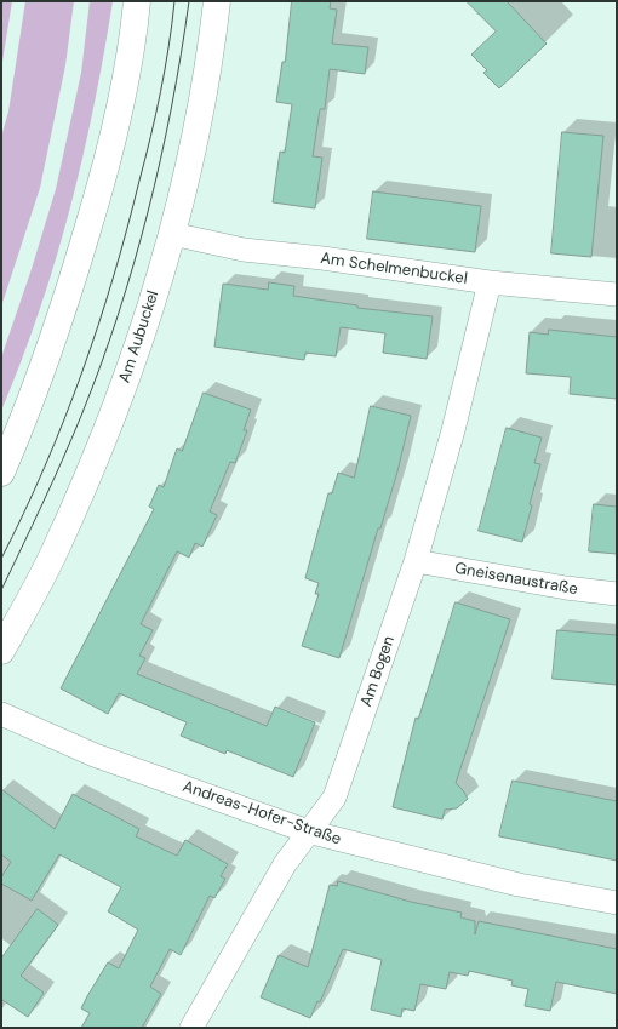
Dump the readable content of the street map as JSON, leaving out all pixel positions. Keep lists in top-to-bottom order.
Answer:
{
  "streets": {
    "main road": ["Am Aubuckel"],
    "street": [
      "Am Schelmenbuckel",
      "Gneisenaustraße",
      "Am Bogen",
      "Andreas-Hofer-Straße"
    ]
  },
  "crossings": [
    ["Am Schelmenbuckel", "Am Aubuckel"],
    ["Am Schelmenbuckel", "Am Bogen"],
    ["Gneisenaustraße", "Am Bogen"],
    ["Am Bogen", "Andreas-Hofer-Straße"]
  ]
}
